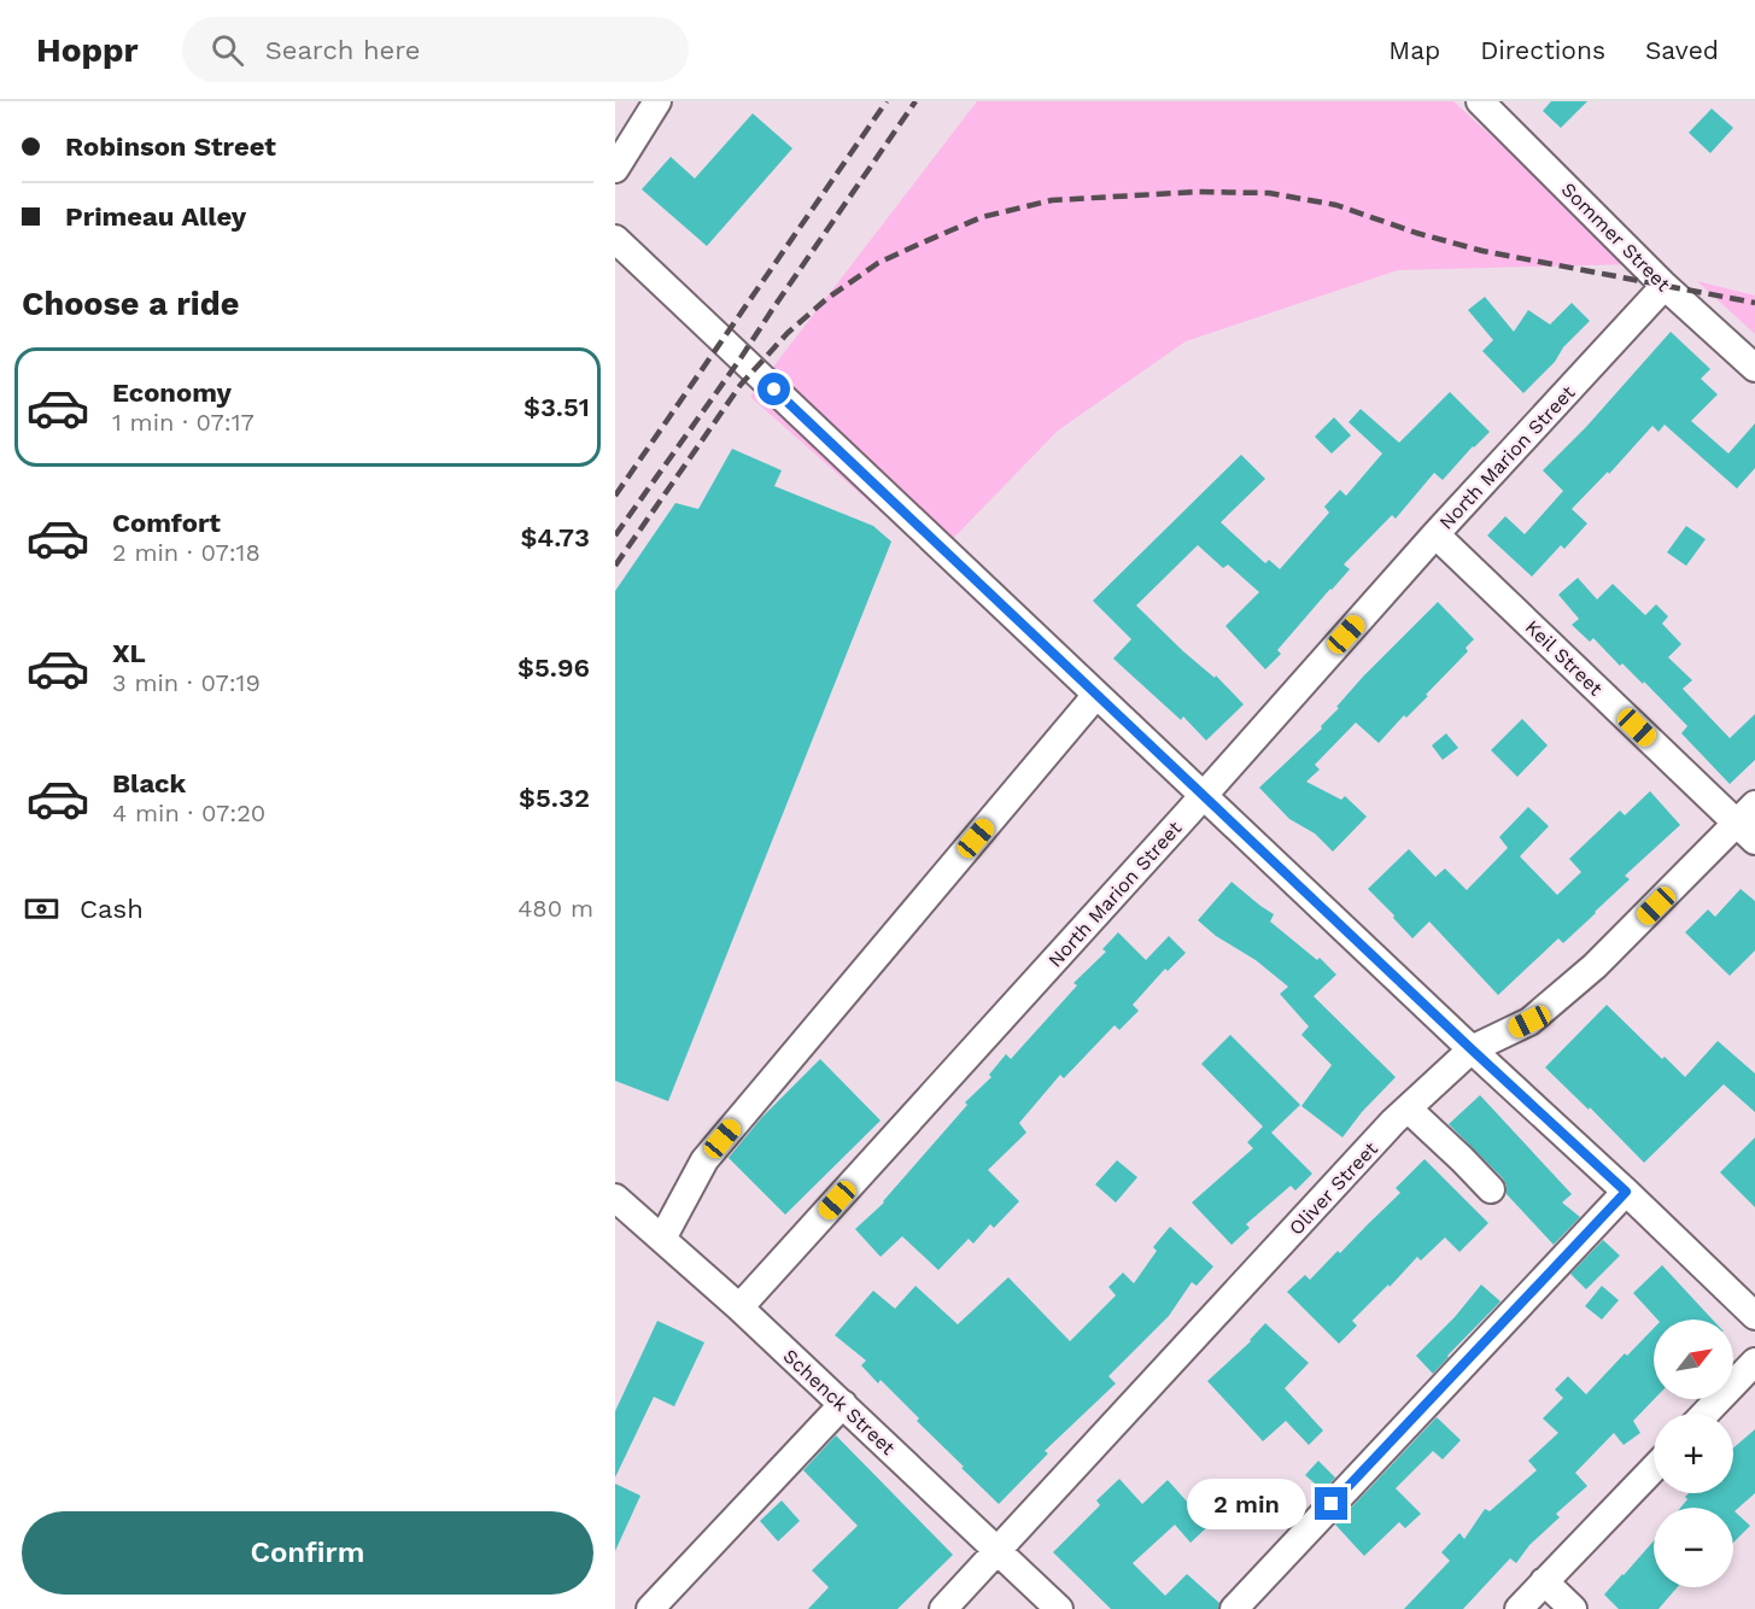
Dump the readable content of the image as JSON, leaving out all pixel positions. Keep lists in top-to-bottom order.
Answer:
{
  "streets": {
    "street": [
      "Sommer Street",
      "North Marion Street",
      "Keil Street",
      "Oliver Street",
      "Schenck Street"
    ]
  },
  "crossings": [
    ["Sommer Street", "North Marion Street"],
    ["North Marion Street", "Keil Street"],
    ["North Marion Street", "Schenck Street"],
    ["Keil Street", "Oliver Street"],
    ["Oliver Street", "Schenck Street"]
  ],
  "north": "top right",
  "page": {
    "header": "Hoppr",
    "search": "Search here",
    "nav": ["Map", "Directions", "Saved"],
    "banner": ["Robinson Street", "Primeau Alley"],
    "heading": "Choose a ride",
    "list": [
      {
        "name": "Economy",
        "note": "1 min · 07:17",
        "value": "$3.51"
      },
      {
        "name": "Comfort",
        "note": "2 min · 07:18",
        "value": "$4.73"
      },
      {
        "name": "XL",
        "note": "3 min · 07:19",
        "value": "$5.96"
      },
      {
        "name": "Black",
        "note": "4 min · 07:20",
        "value": "$5.32"
      }
    ],
    "pay": ["Cash", "480 m"],
    "map_buttons": ["+", "−"],
    "bubble": "2 min",
    "buttons": "Confirm"
  }
}
